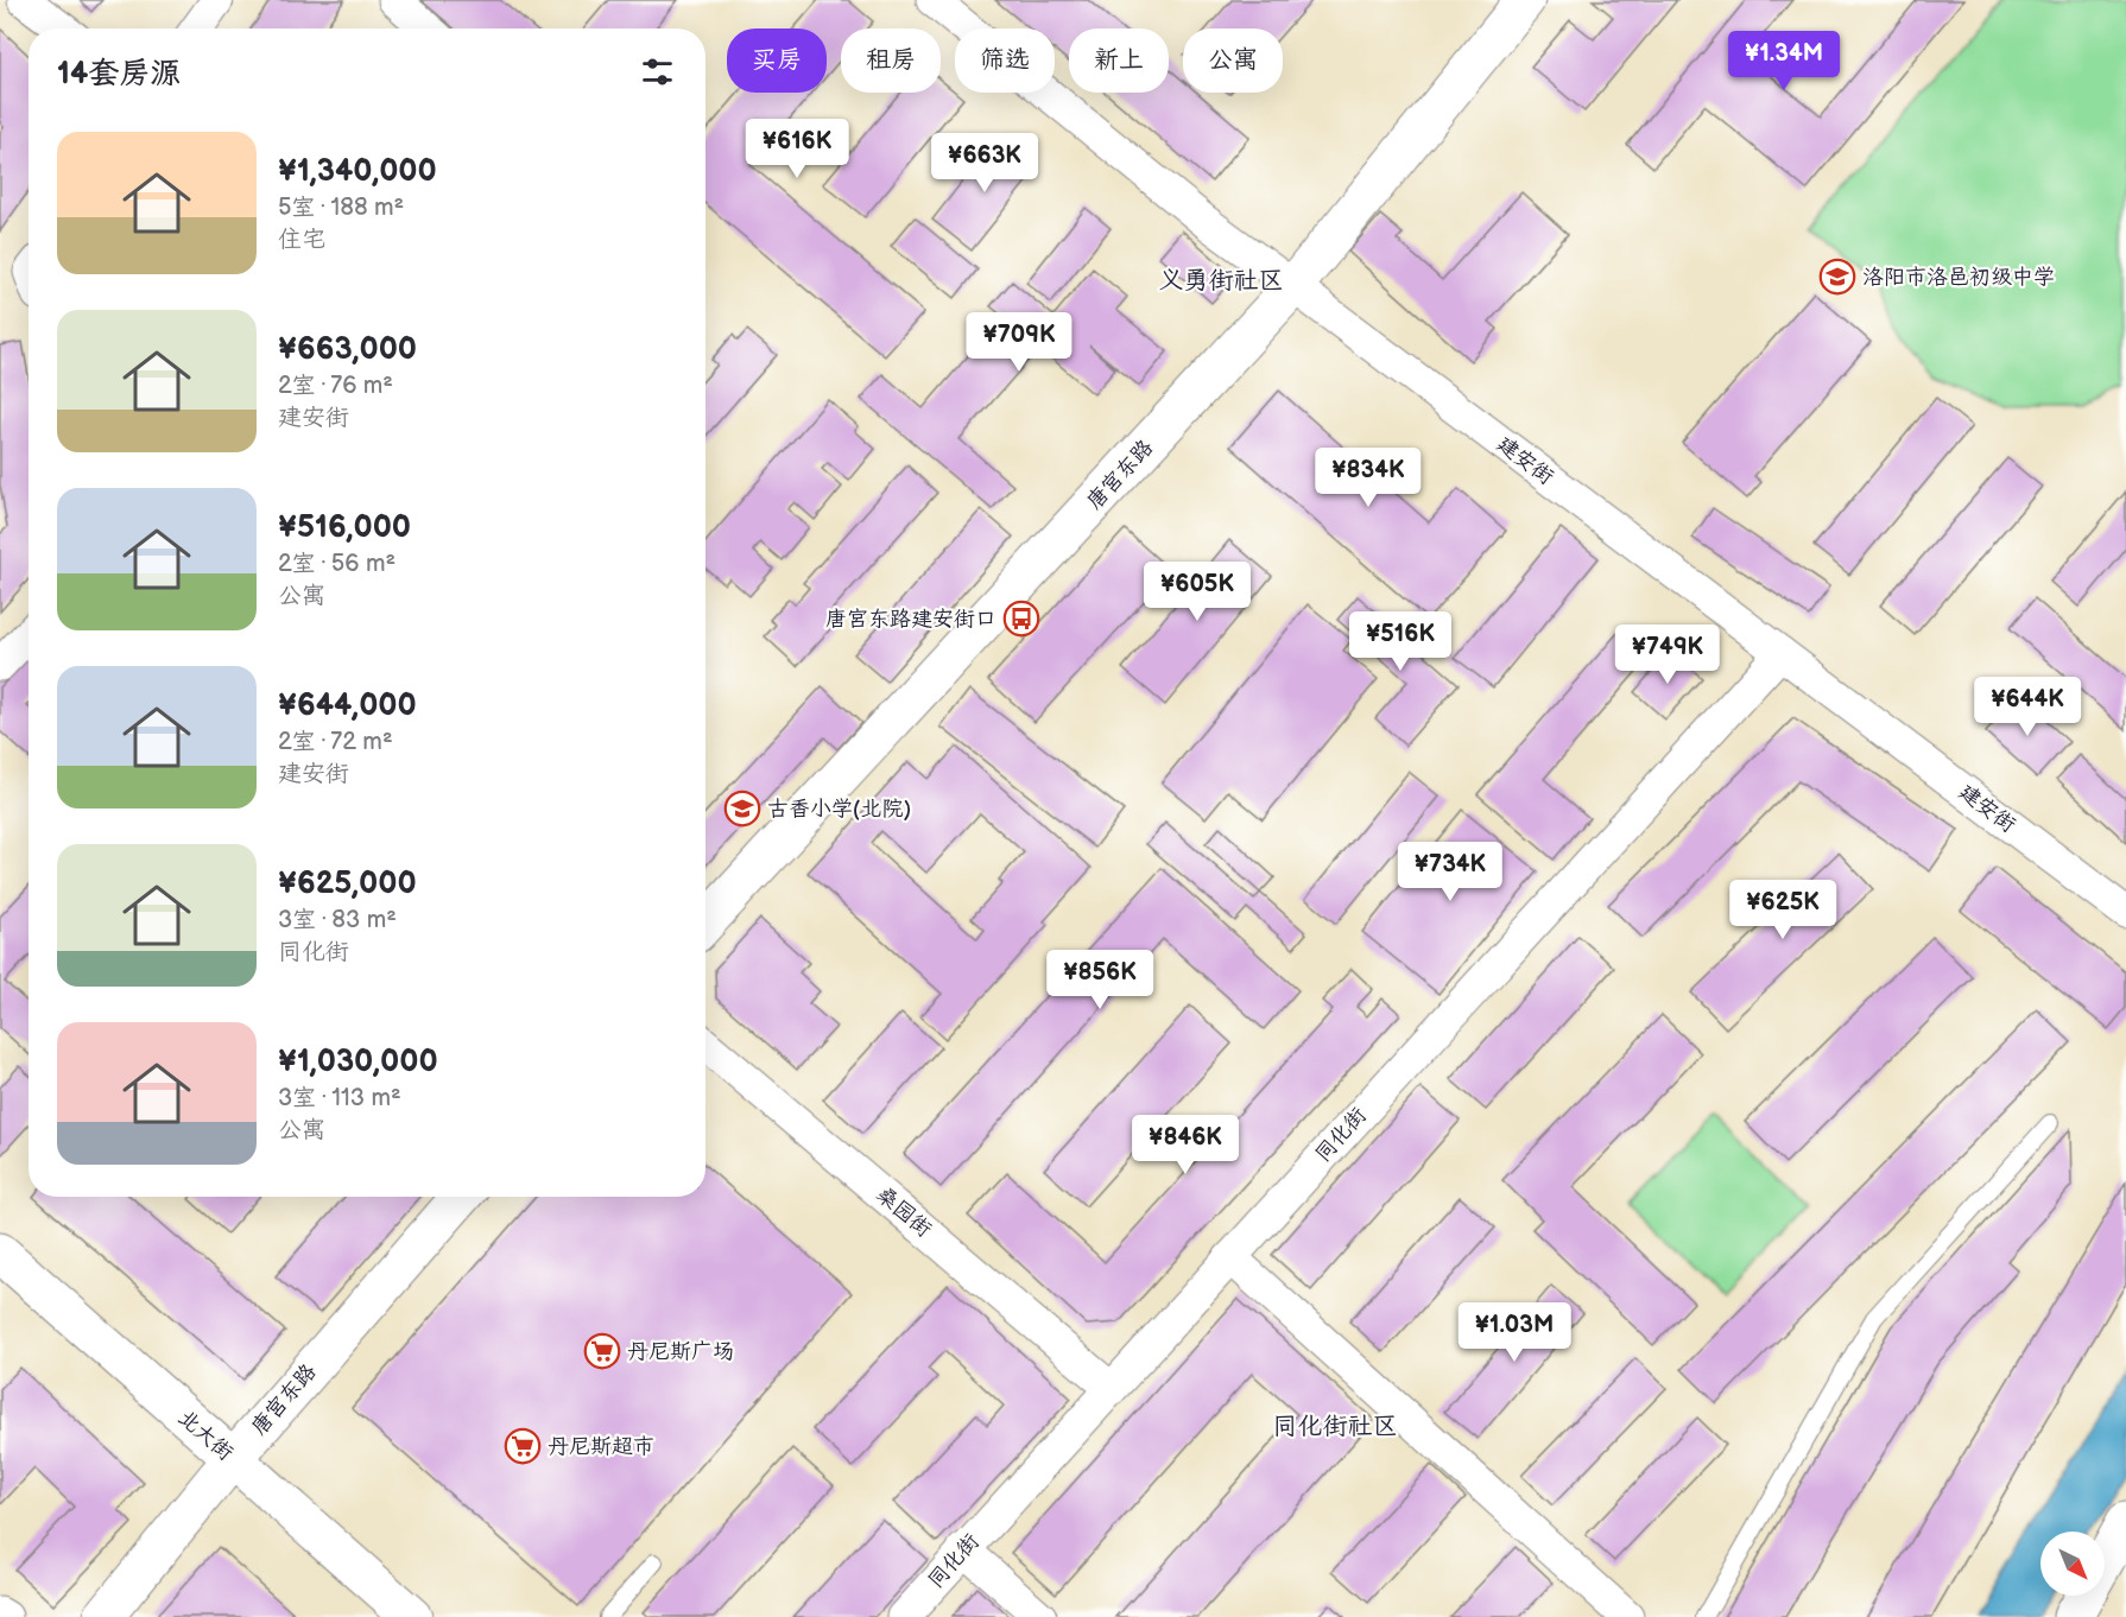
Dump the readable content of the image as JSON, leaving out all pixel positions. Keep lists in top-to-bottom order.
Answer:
{
  "streets": {
    "street": [
      "建安街",
      "唐宫东路",
      "同化街",
      "桑园街",
      "北大街"
    ]
  },
  "crossings": [
    ["建安街", "唐宫东路"],
    ["建安街", "同化街"],
    ["唐宫东路", "北大街"],
    ["同化街", "桑园街"]
  ],
  "districts": ["义勇街社区", "同化街社区"],
  "places": {
    "school or university": ["洛阳市洛邑初级中学", "古香小学(北院)"],
    "bus stop": ["唐宫东路建安街口"],
    "supermarket": ["丹尼斯广场", "丹尼斯超市"]
  },
  "north": "bottom right",
  "page": {
    "chip": [
      "买房",
      "租房",
      "筛选",
      "新上",
      "公寓"
    ],
    "heading": "14套房源",
    "price": [
      "¥1.34M",
      "¥616K",
      "¥663K",
      "¥709K",
      "¥834K",
      "¥605K",
      "¥516K",
      "¥749K",
      "¥644K",
      "¥734K",
      "¥625K",
      "¥856K",
      "¥846K",
      "¥1.03M"
    ],
    "list": [
      {
        "name": "¥1,340,000",
        "note": "5室 · 188 m² · 住宅"
      },
      {
        "name": "¥663,000",
        "note": "2室 · 76 m² · 建安街"
      },
      {
        "name": "¥516,000",
        "note": "2室 · 56 m² · 公寓"
      },
      {
        "name": "¥644,000",
        "note": "2室 · 72 m² · 建安街"
      },
      {
        "name": "¥625,000",
        "note": "3室 · 83 m² · 同化街"
      },
      {
        "name": "¥1,030,000",
        "note": "3室 · 113 m² · 公寓"
      }
    ]
  }
}
